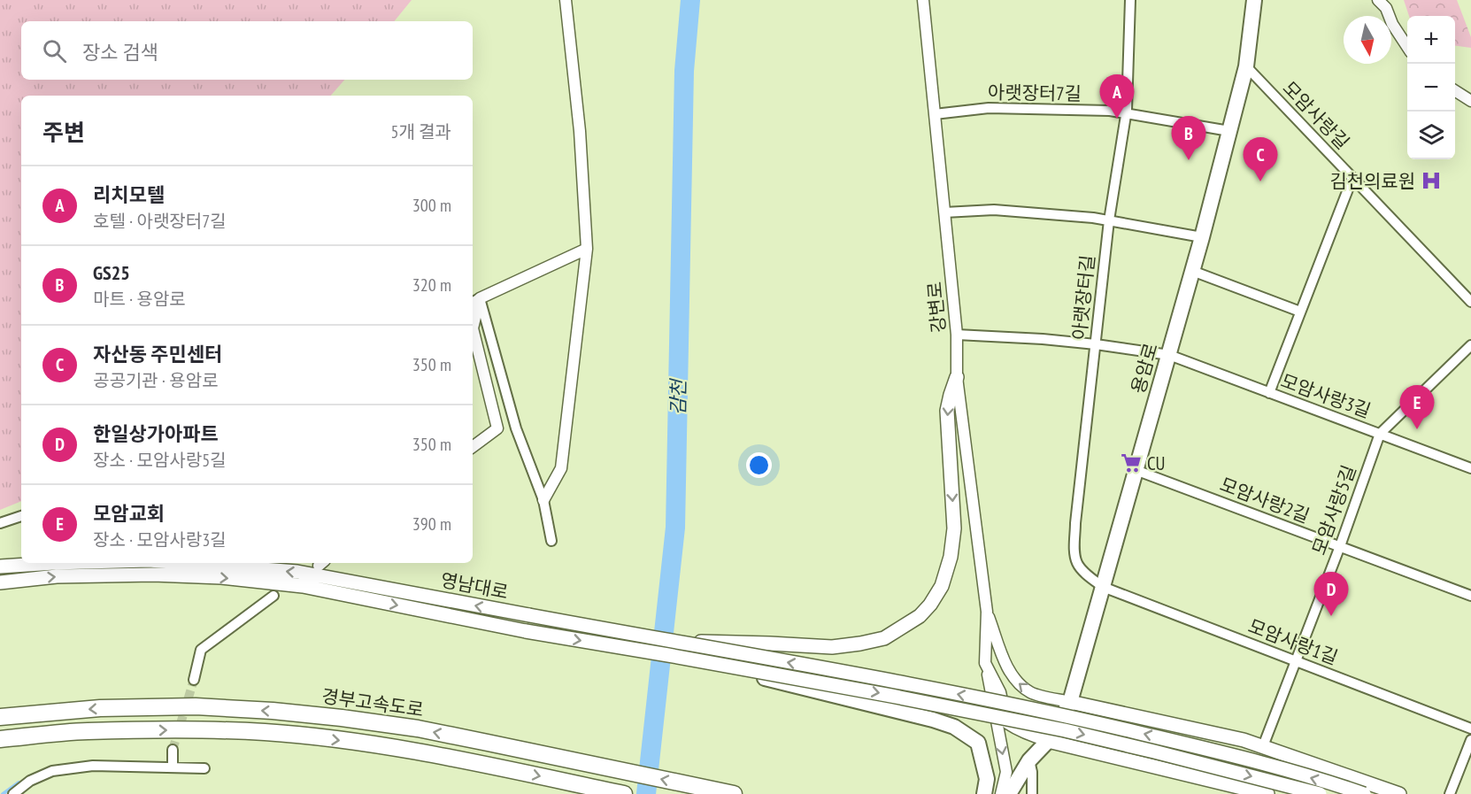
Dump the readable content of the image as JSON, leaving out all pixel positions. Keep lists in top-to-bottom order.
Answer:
{
  "streets": {
    "highway": ["경부고속도로"],
    "main road": ["용암로", "영남대로"],
    "street": [
      "아랫장터7길",
      "모암사랑길",
      "아랫장터길",
      "강변로",
      "모암사랑3길",
      "모암사랑2길",
      "모암사랑5길",
      "모암사랑1길"
    ]
  },
  "crossings": [
    ["아랫장터7길", "아랫장터길"],
    ["아랫장터7길", "강변로"],
    ["아랫장터7길", "용암로"],
    ["모암사랑길", "용암로"],
    ["아랫장터길", "용암로"],
    ["아랫장터길", "모암사랑3길"],
    ["아랫장터길", "모암사랑1길"],
    ["강변로", "용암로"],
    ["강변로", "모암사랑3길"],
    ["용암로", "모암사랑3길"],
    ["용암로", "모암사랑2길"],
    ["용암로", "모암사랑1길"],
    ["모암사랑3길", "모암사랑5길"],
    ["모암사랑2길", "모암사랑5길"],
    ["모암사랑5길", "모암사랑1길"]
  ],
  "water": ["감천"],
  "places": {
    "hospital": ["김천의료원"],
    "supermarket": ["CU"]
  },
  "north": "bottom",
  "page": {
    "map_buttons": ["+", "−"],
    "search": "장소 검색",
    "pins": [
      "A",
      "B",
      "C",
      "E",
      "D"
    ],
    "heading": ["주변", "5개 결과"],
    "list": [
      {
        "mark": "A",
        "name": "리치모텔",
        "note": "호텔 · 아랫장터7길",
        "value": "300 m"
      },
      {
        "mark": "B",
        "name": "GS25",
        "note": "마트 · 용암로",
        "value": "320 m"
      },
      {
        "mark": "C",
        "name": "자산동 주민센터",
        "note": "공공기관 · 용암로",
        "value": "350 m"
      },
      {
        "mark": "D",
        "name": "한일상가아파트",
        "note": "장소 · 모암사랑5길",
        "value": "350 m"
      },
      {
        "mark": "E",
        "name": "모암교회",
        "note": "장소 · 모암사랑3길",
        "value": "390 m"
      }
    ]
  }
}
